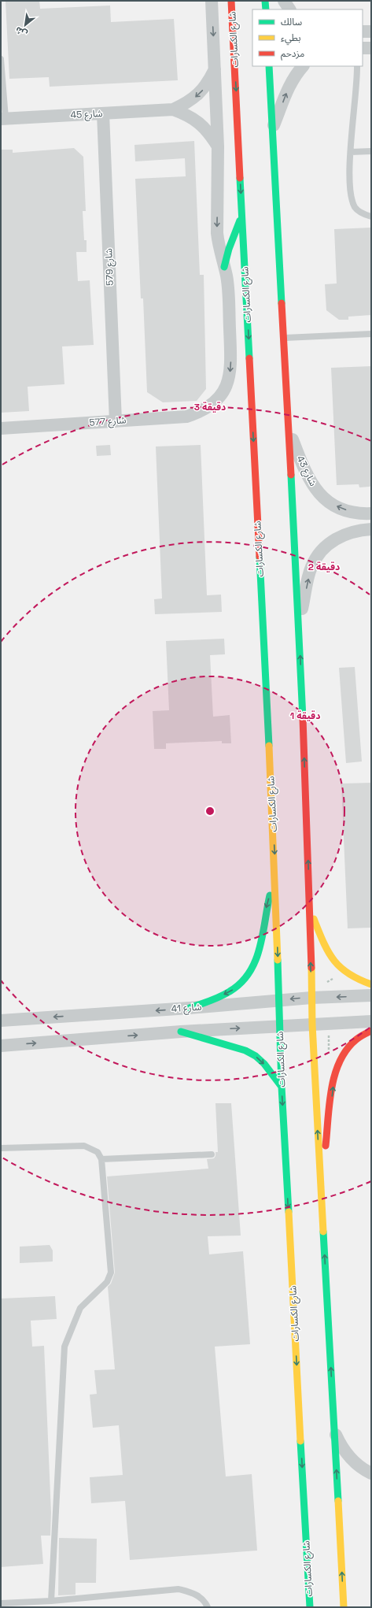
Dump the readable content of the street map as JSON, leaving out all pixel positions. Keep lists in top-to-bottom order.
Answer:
{
  "streets": {
    "street": [
      "شارع الكسارات",
      "شارع 45",
      "شارع 579",
      "شارع 577",
      "شارع 43",
      "شارع 41"
    ]
  },
  "crossings": [
    ["شارع الكسارات", "شارع 45"],
    ["شارع الكسارات", "شارع 577"],
    ["شارع الكسارات", "شارع 41"],
    ["شارع 45", "شارع 579"],
    ["شارع 579", "شارع 577"]
  ],
  "one_way": ["شارع 43"],
  "legend": ["سالك", "بطيء", "مزدحم"],
  "north": "bottom left",
  "rings": ["3 دقيقة", "2 دقيقة", "1 دقيقة"]
}
